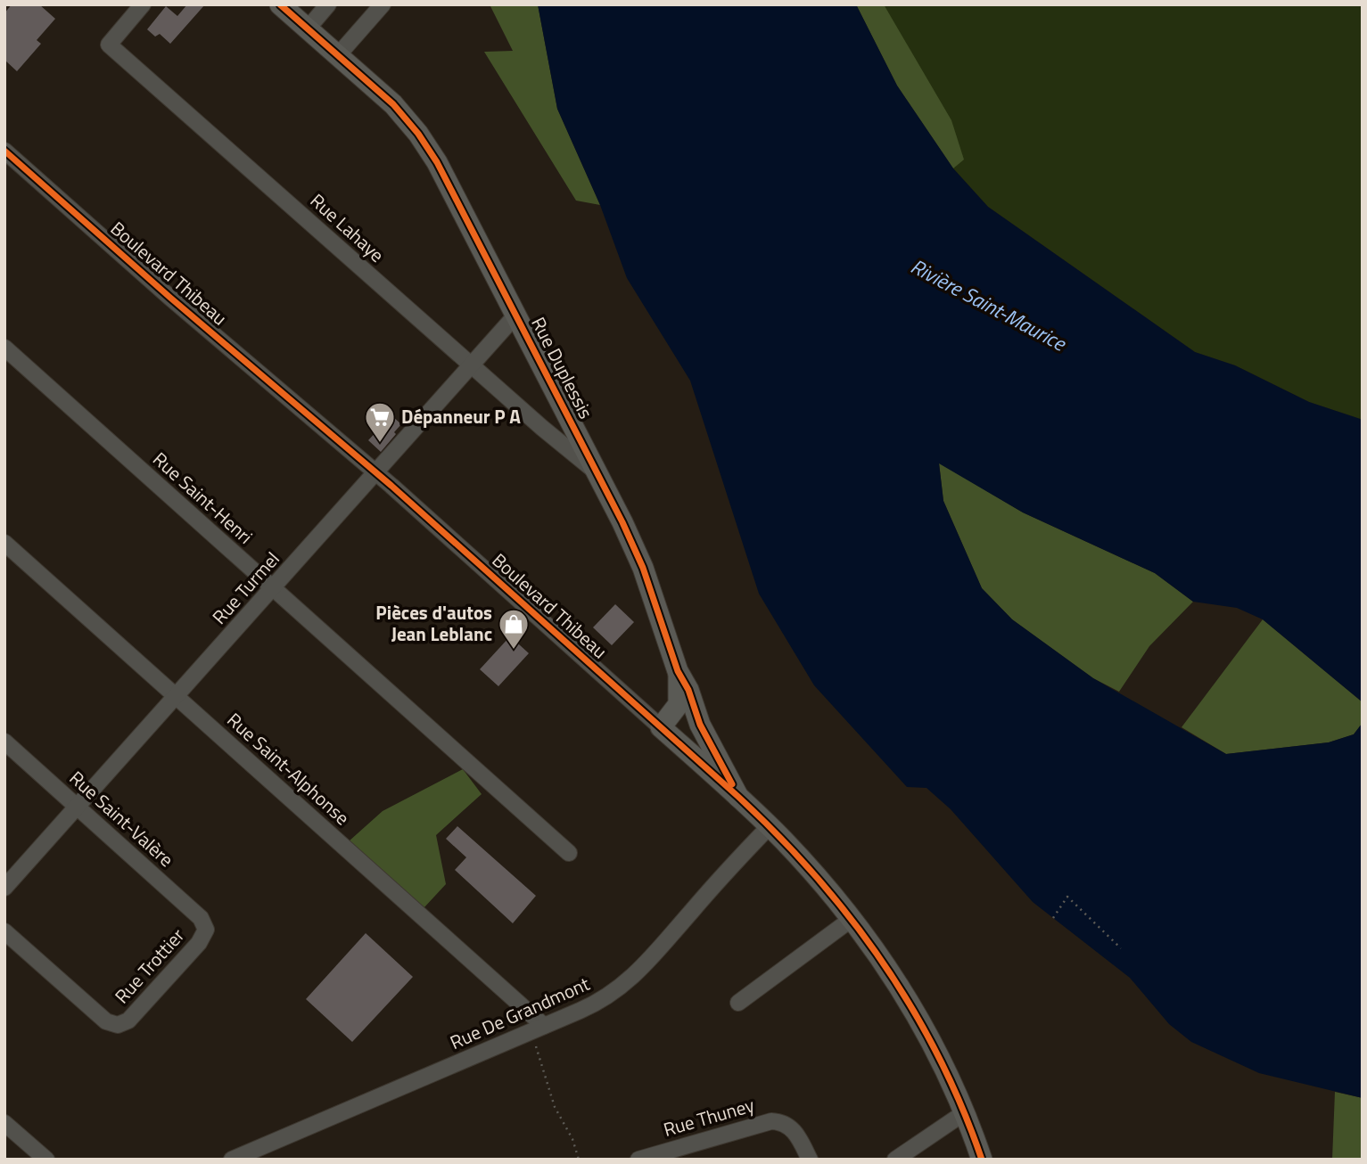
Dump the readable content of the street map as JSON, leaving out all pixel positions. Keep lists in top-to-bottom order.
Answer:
{
  "streets": {
    "main road": ["Boulevard Thibeau", "Rue Duplessis"],
    "street": [
      "Rue Lahaye",
      "Rue Saint-Henri",
      "Rue Turmel",
      "Rue Saint-Alphonse",
      "Rue Saint-Valère",
      "Rue Trottier",
      "Rue De Grandmont",
      "Rue Thuney"
    ]
  },
  "crossings": [
    ["Rue Lahaye", "Rue Duplessis"],
    ["Rue Lahaye", "Rue Turmel"],
    ["Boulevard Thibeau", "Rue Duplessis"],
    ["Boulevard Thibeau", "Rue Turmel"],
    ["Boulevard Thibeau", "Rue De Grandmont"],
    ["Rue Duplessis", "Rue Turmel"],
    ["Rue Saint-Henri", "Rue Turmel"],
    ["Rue Turmel", "Rue Saint-Alphonse"],
    ["Rue Turmel", "Rue Saint-Valère"],
    ["Rue Saint-Alphonse", "Rue De Grandmont"],
    ["Rue Saint-Valère", "Rue Trottier"]
  ],
  "water": ["Rivière Saint-Maurice"],
  "places": {
    "supermarket": ["Dépanneur P A"],
    "shop": ["Pièces d'autos Jean Leblanc"]
  }
}
